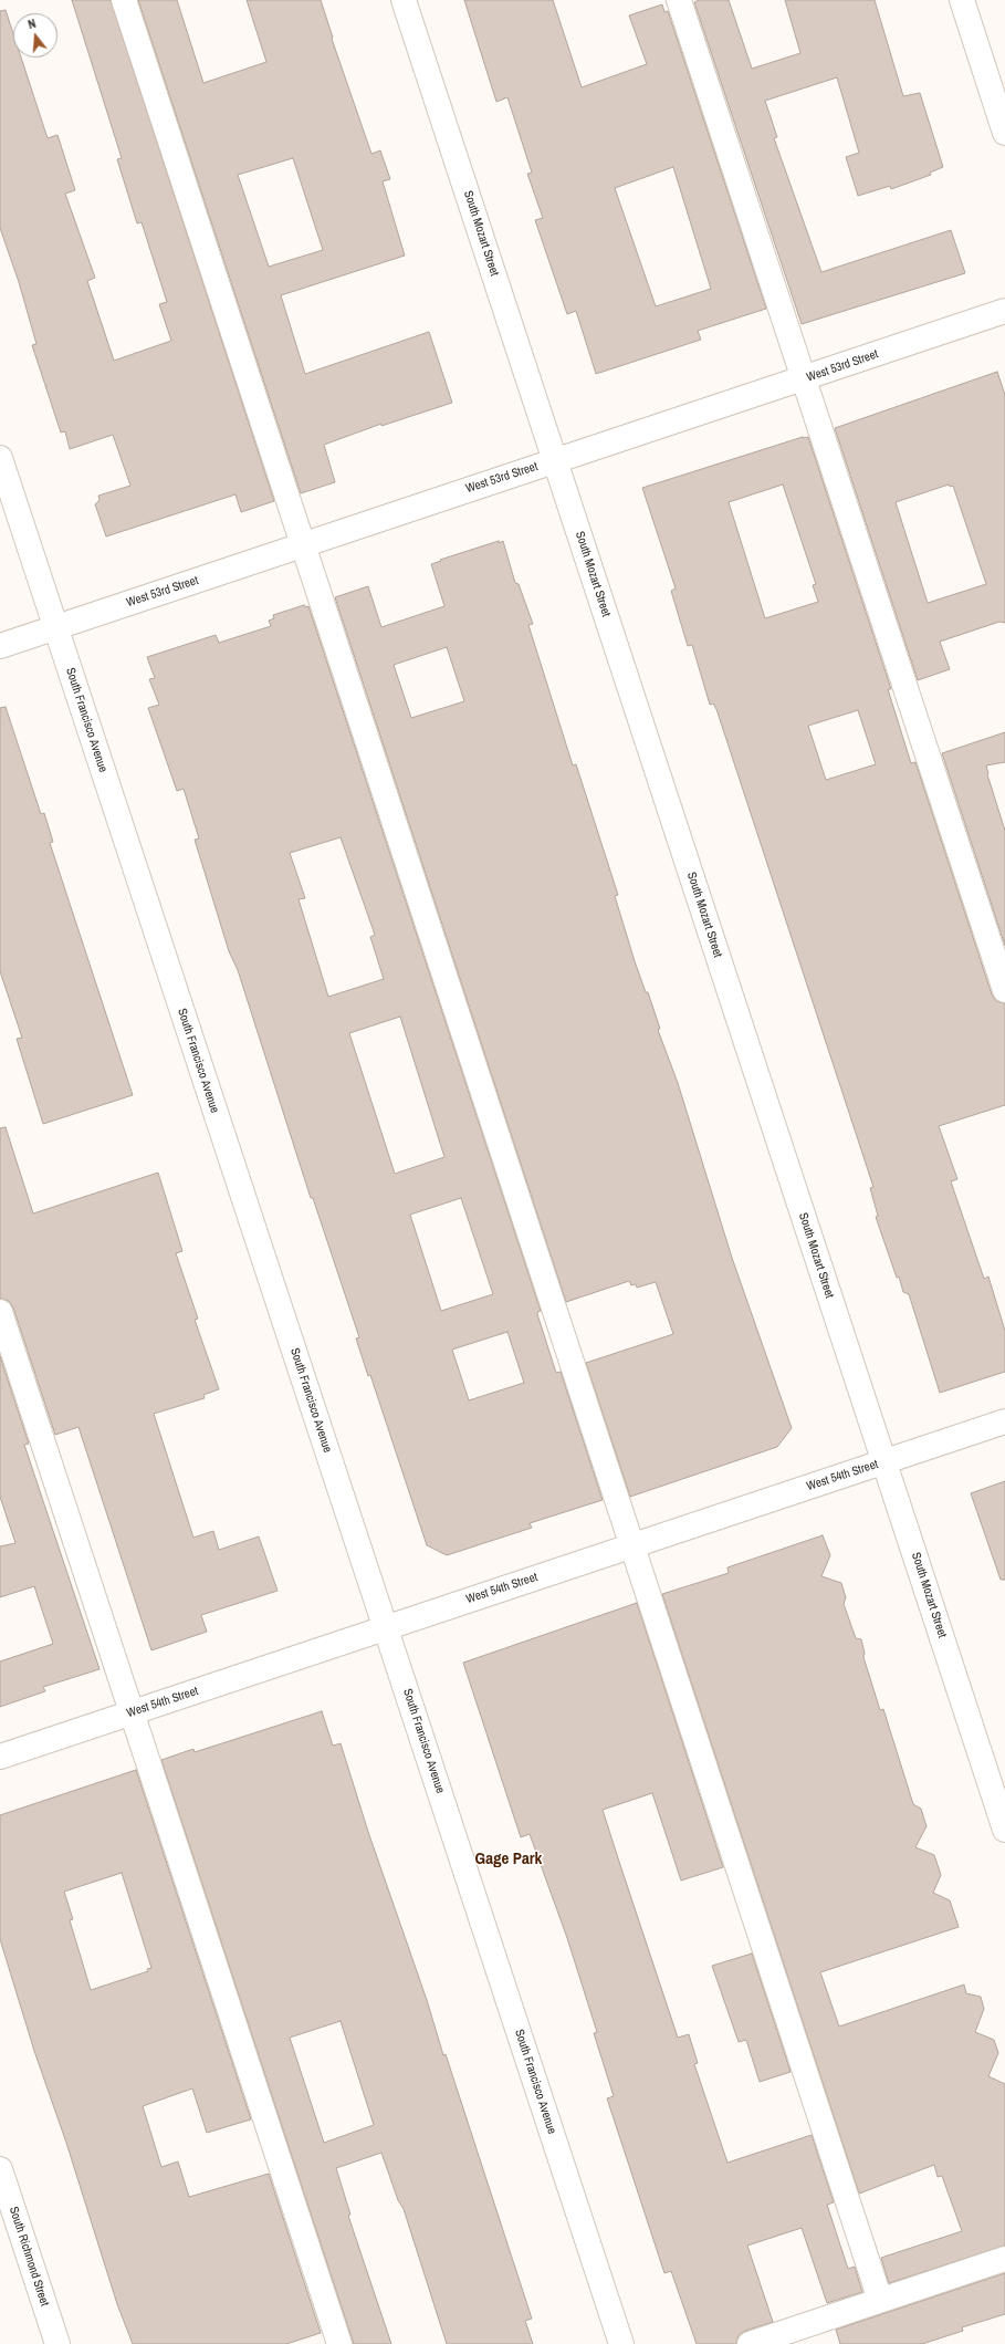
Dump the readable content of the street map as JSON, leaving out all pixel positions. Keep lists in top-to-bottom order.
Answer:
{
  "streets": {
    "street": [
      "South Mozart Street",
      "West 53rd Street",
      "South Francisco Avenue",
      "West 54th Street",
      "South Richmond Street"
    ]
  },
  "crossings": [
    ["South Mozart Street", "West 53rd Street"],
    ["South Mozart Street", "West 54th Street"],
    ["West 53rd Street", "South Francisco Avenue"],
    ["South Francisco Avenue", "West 54th Street"]
  ],
  "districts": ["Gage Park"],
  "north": "top"
}
